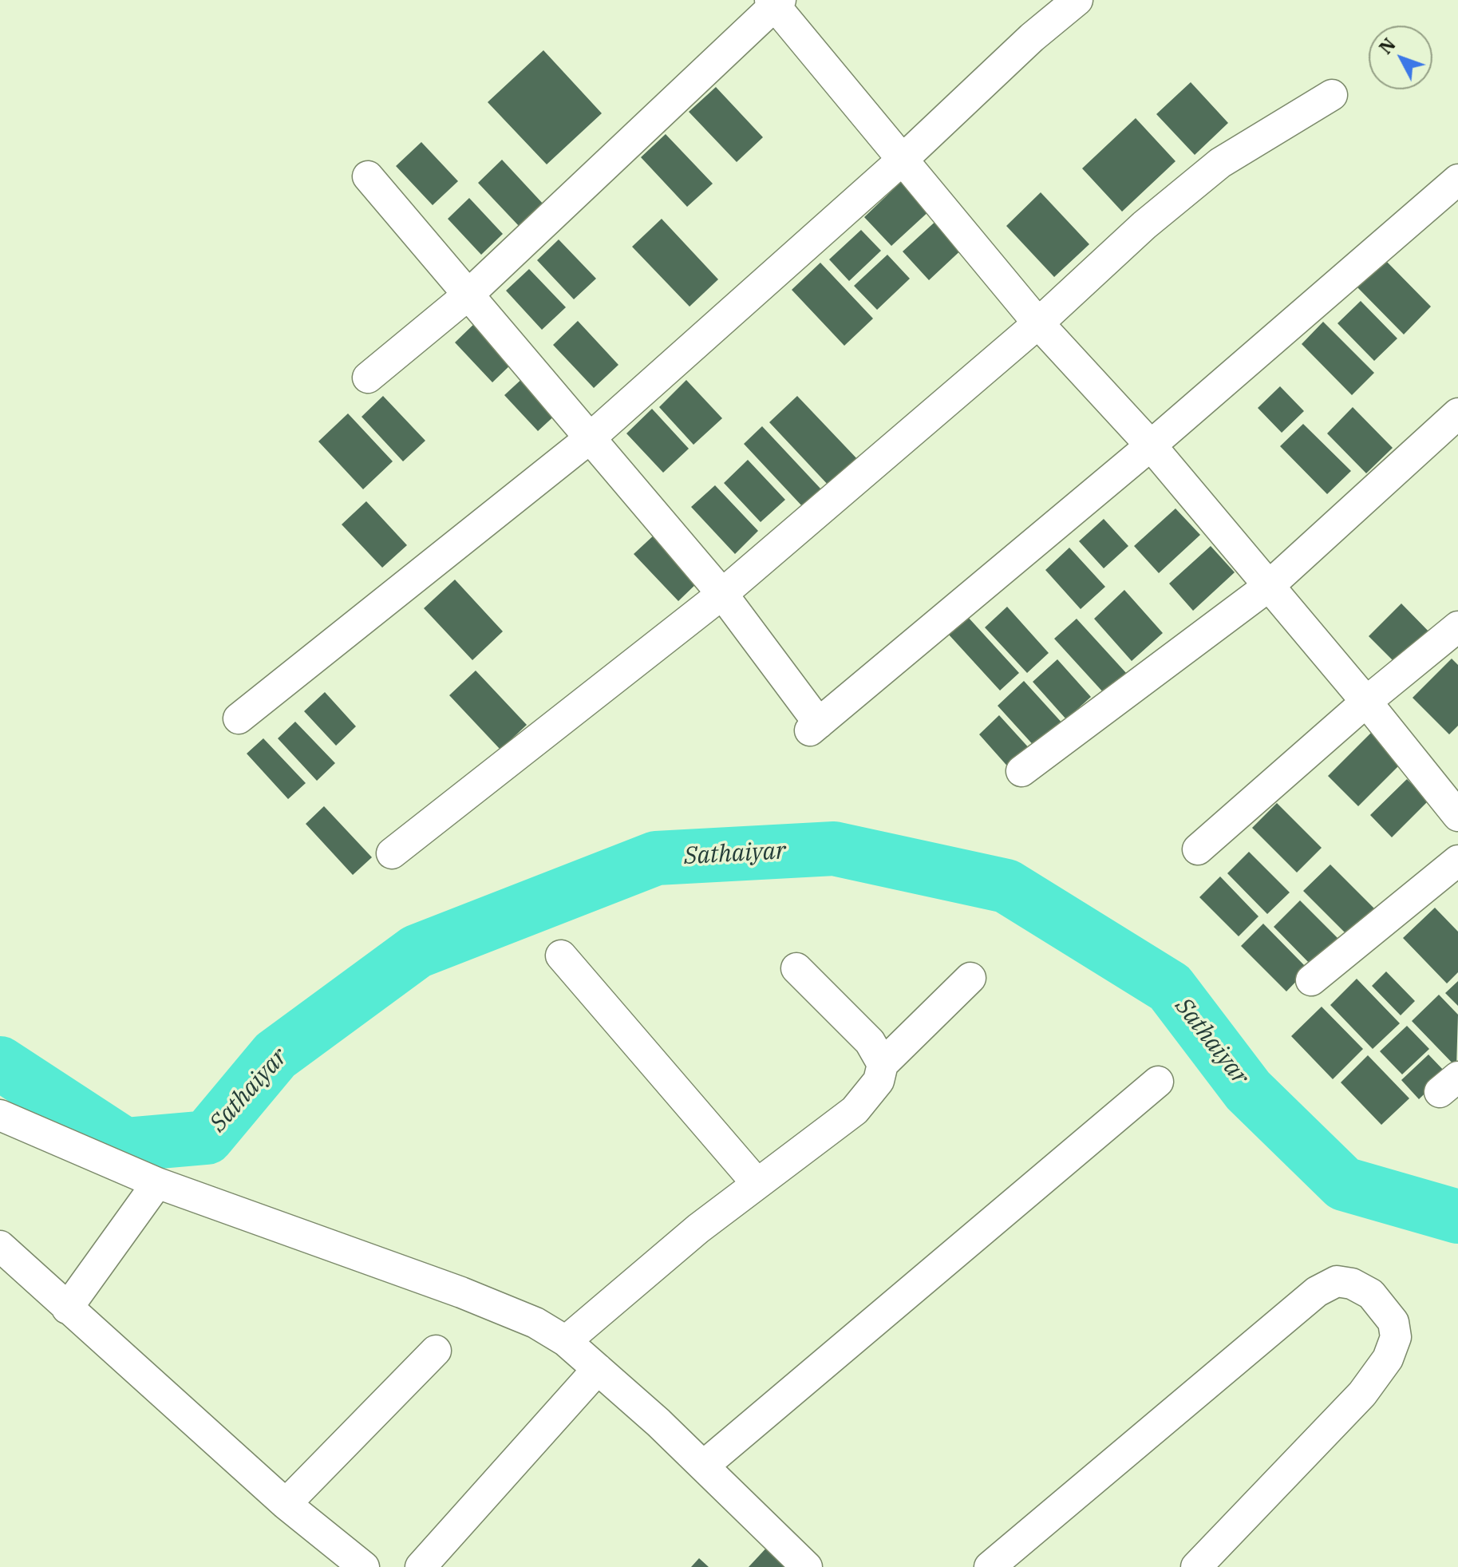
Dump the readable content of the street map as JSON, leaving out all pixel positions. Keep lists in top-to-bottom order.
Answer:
{
  "water": ["Sathaiyar"],
  "north": "top left"
}
